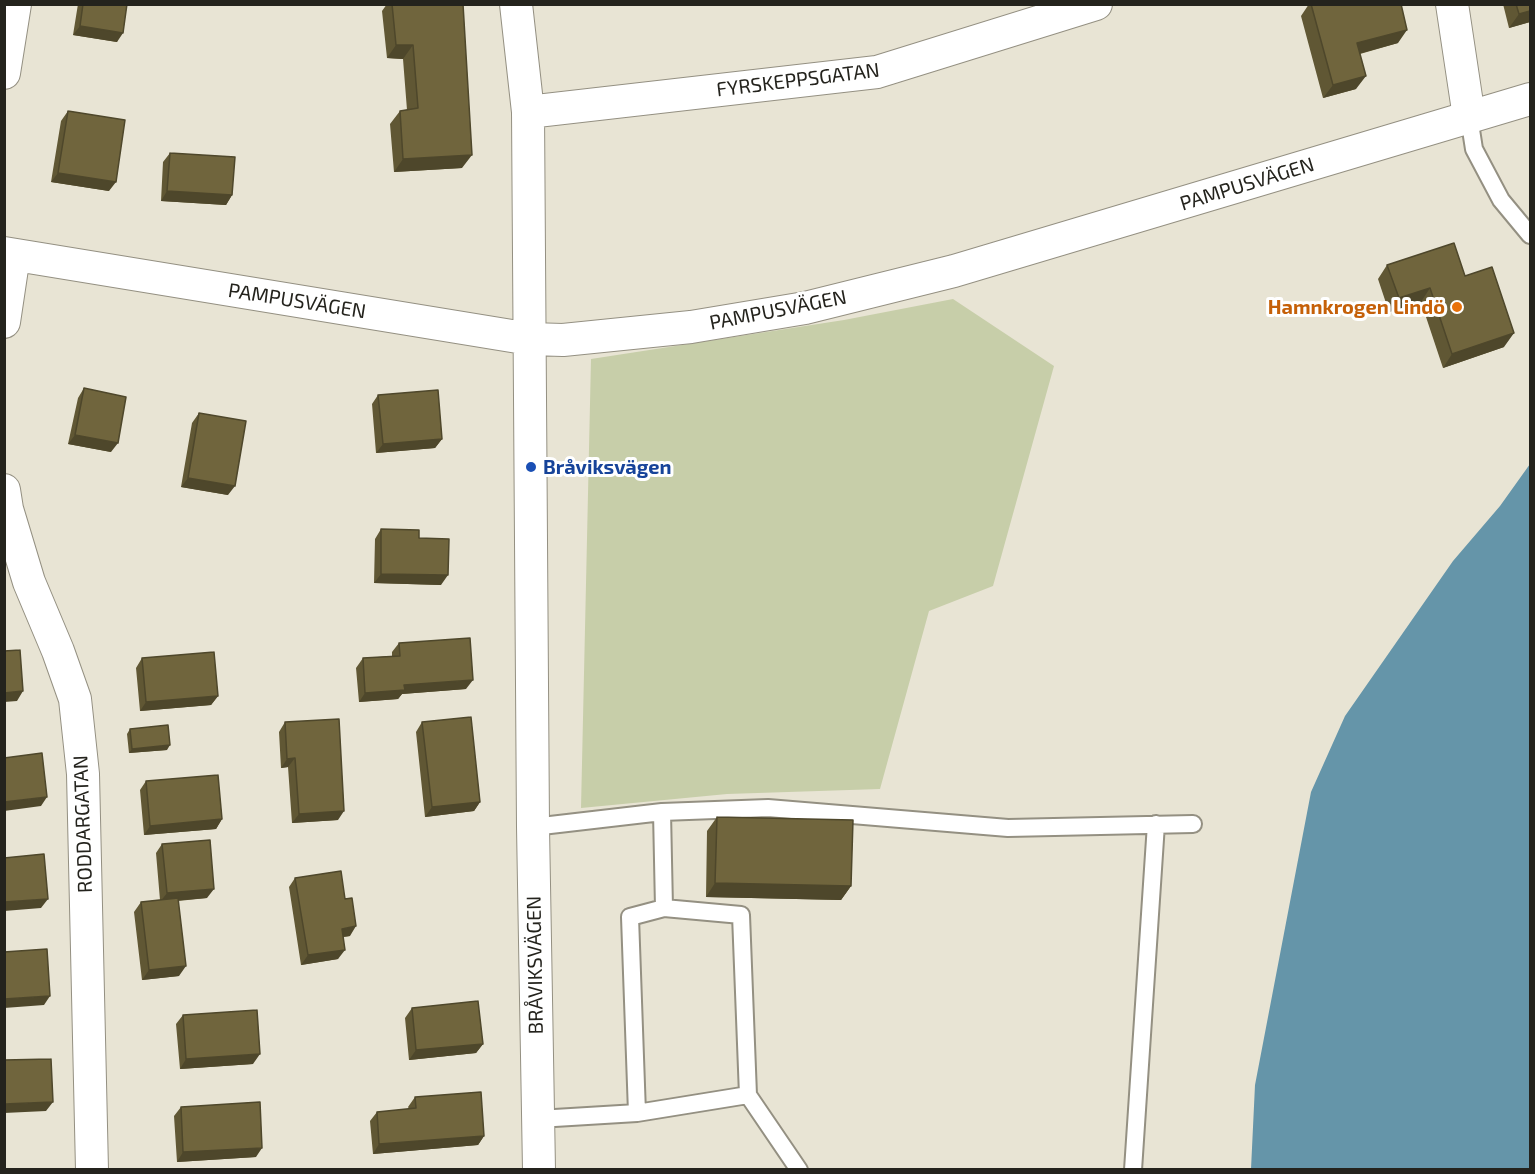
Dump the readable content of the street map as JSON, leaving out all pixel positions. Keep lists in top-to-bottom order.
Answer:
{
  "streets": {
    "street": [
      "FYRSKEPPSGATAN",
      "PAMPUSVÄGEN",
      "RODDARGATAN",
      "BRÅVIKSVÄGEN"
    ]
  },
  "crossings": [
    ["FYRSKEPPSGATAN", "BRÅVIKSVÄGEN"],
    ["PAMPUSVÄGEN", "BRÅVIKSVÄGEN"]
  ],
  "places": ["Hamnkrogen Lindö", "Bråviksvägen"]
}
